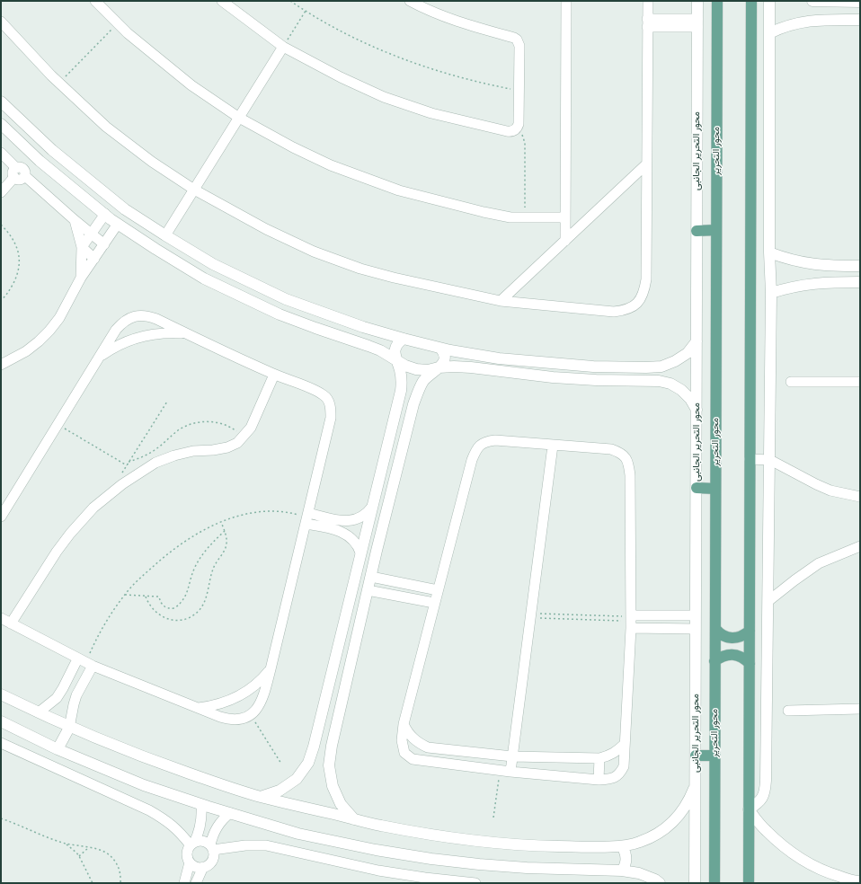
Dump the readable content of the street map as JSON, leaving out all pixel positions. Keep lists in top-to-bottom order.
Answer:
{
  "streets": {
    "main road": ["محور التحرير"],
    "street": ["محور التحرير الجانبى"]
  }
}
